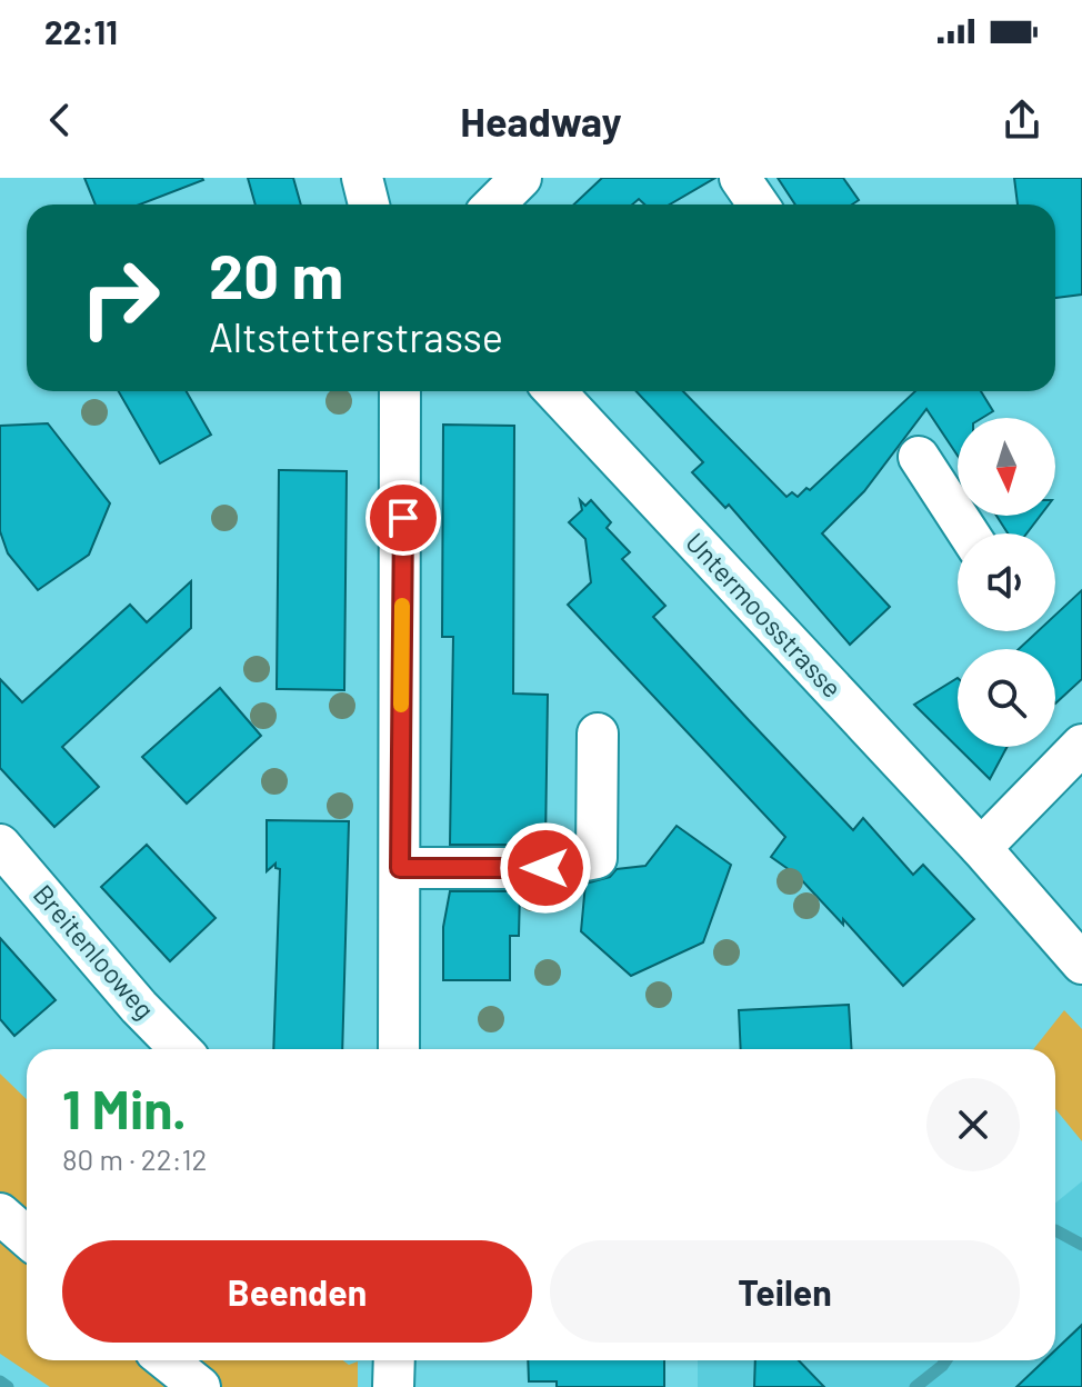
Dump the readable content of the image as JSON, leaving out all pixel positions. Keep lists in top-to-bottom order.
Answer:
{
  "streets": {
    "street": ["Untermoosstrasse", "Breitenlooweg"]
  },
  "north": "bottom",
  "page": {
    "status": "22:11",
    "header": "Headway",
    "turn": ["20 m", "Altstetterstrasse"],
    "heading": ["1 Min.", "80 m · 22:12"],
    "buttons": ["Beenden", "Teilen"]
  }
}
